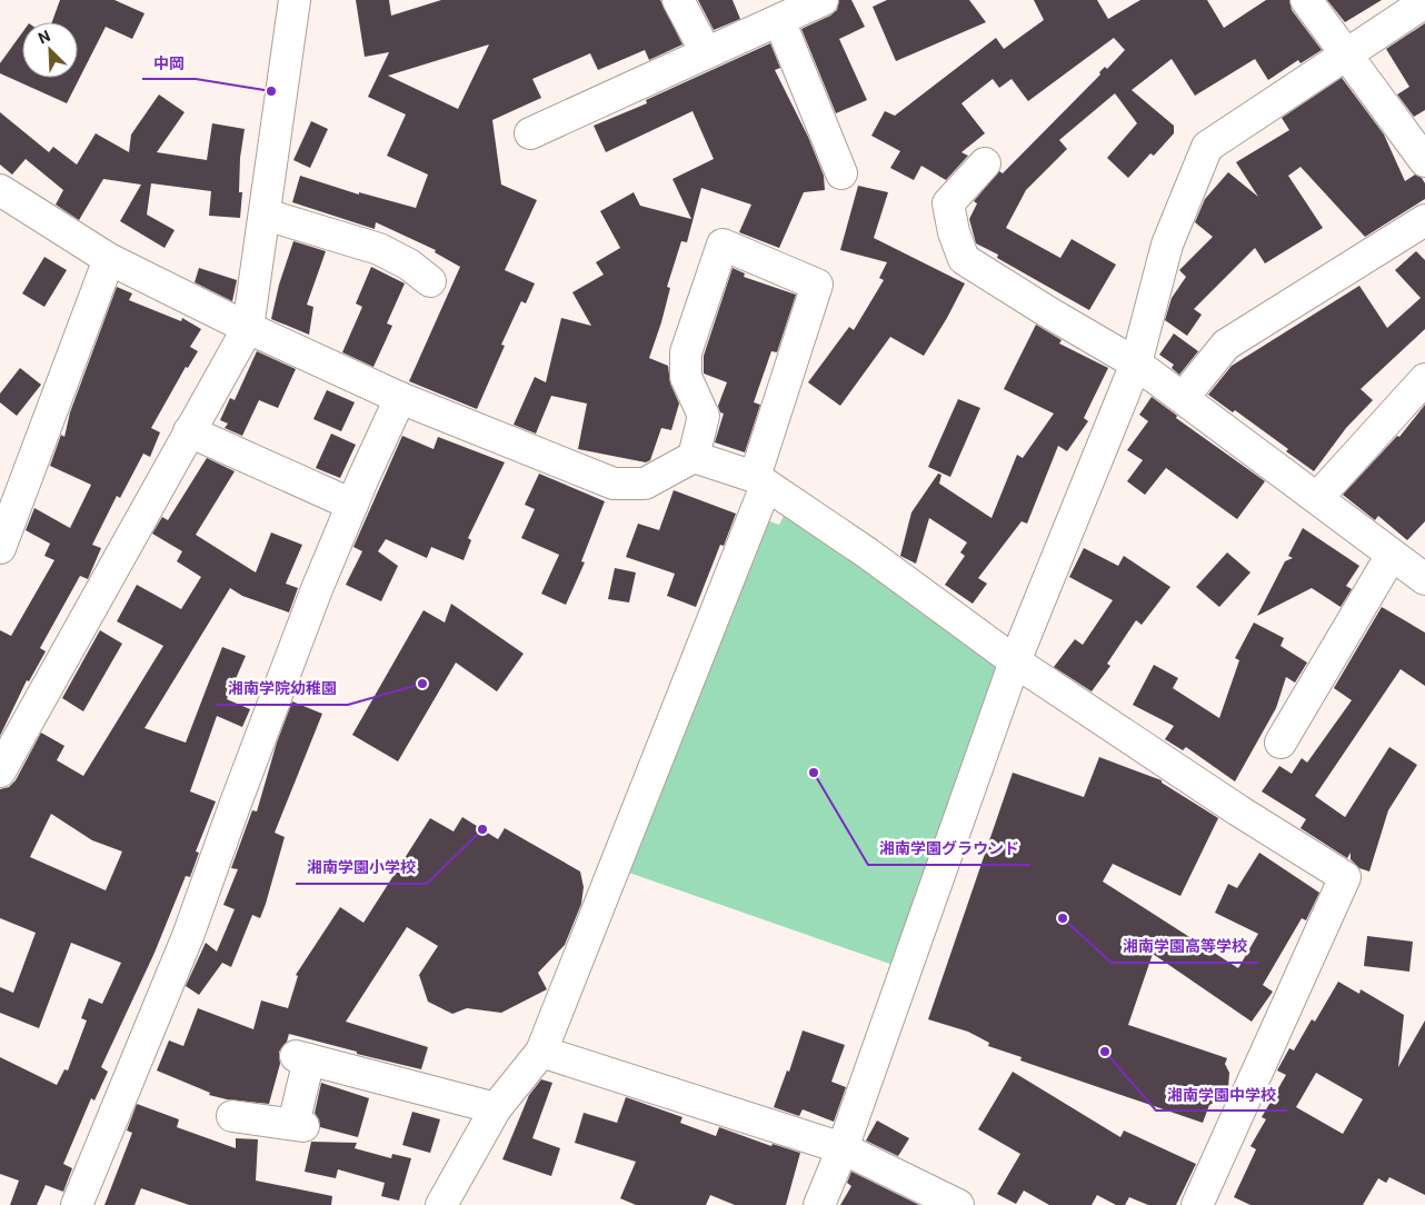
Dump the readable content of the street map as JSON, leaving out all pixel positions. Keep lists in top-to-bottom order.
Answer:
{
  "places": [
    "中岡",
    "湘南学院幼稚園",
    "湘南学園グラウンド",
    "湘南学園小学校",
    "湘南学園高等学校",
    "湘南学園中学校"
  ],
  "north": "top left"
}
